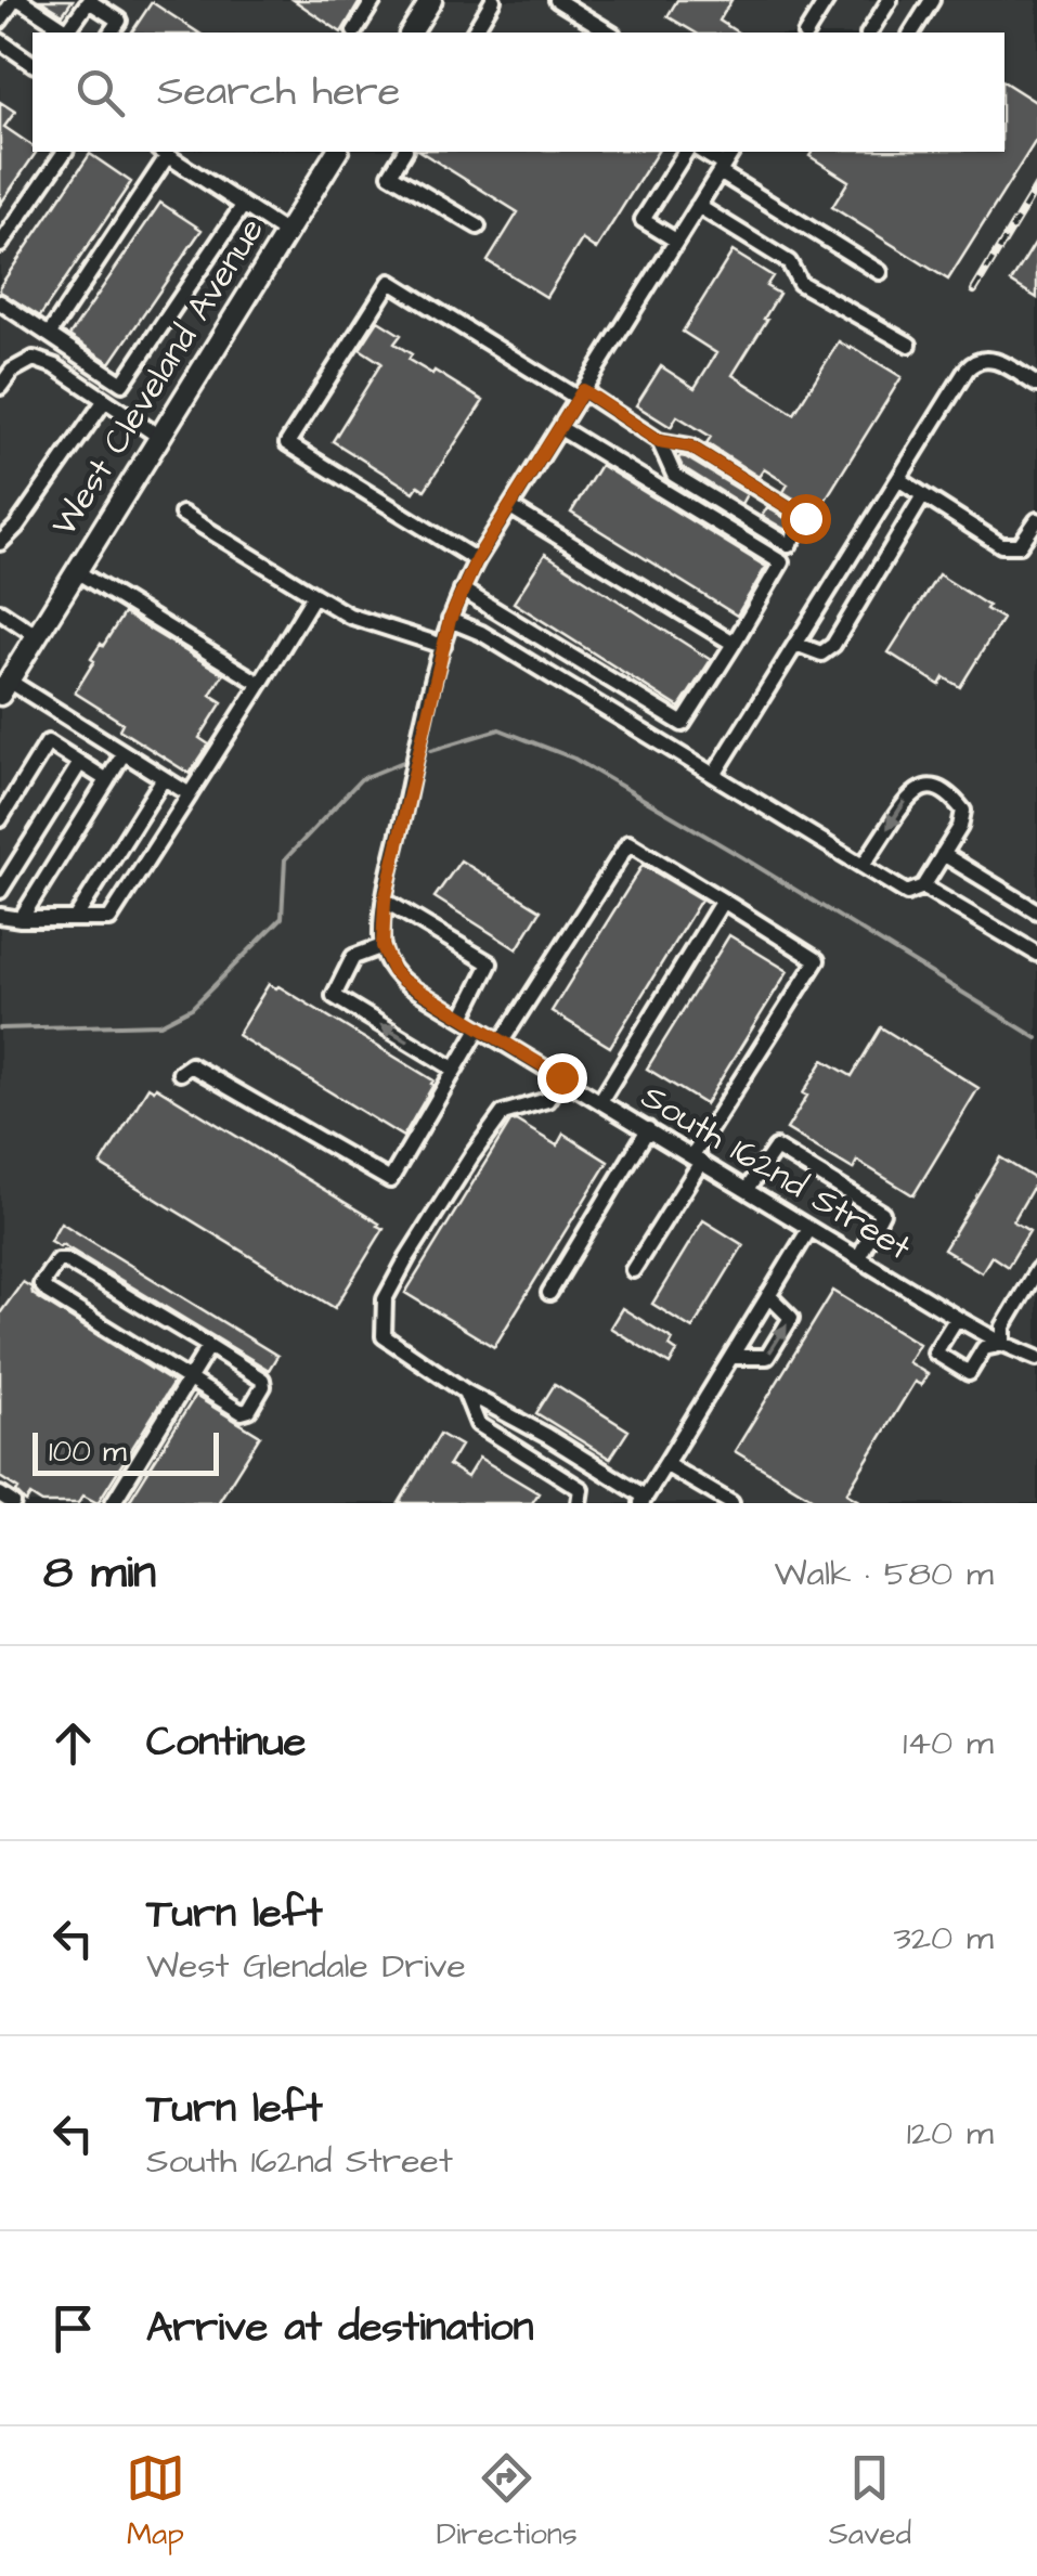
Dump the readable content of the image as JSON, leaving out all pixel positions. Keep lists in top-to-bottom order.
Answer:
{
  "streets": {
    "main road": ["West Cleveland Avenue"],
    "street": ["South 162nd Street"]
  },
  "scale_bar": "100 m",
  "page": {
    "search": "Search here",
    "scale": "100 m",
    "heading": ["8 min", "Walk · 580 m"],
    "list": [
      ["Continue", "140 m"],
      ["Turn left", "West Glendale Drive", "320 m"],
      ["Turn left", "South 162nd Street", "120 m"],
      "Arrive at destination"
    ],
    "nav": ["Map", "Directions", "Saved"]
  }
}
